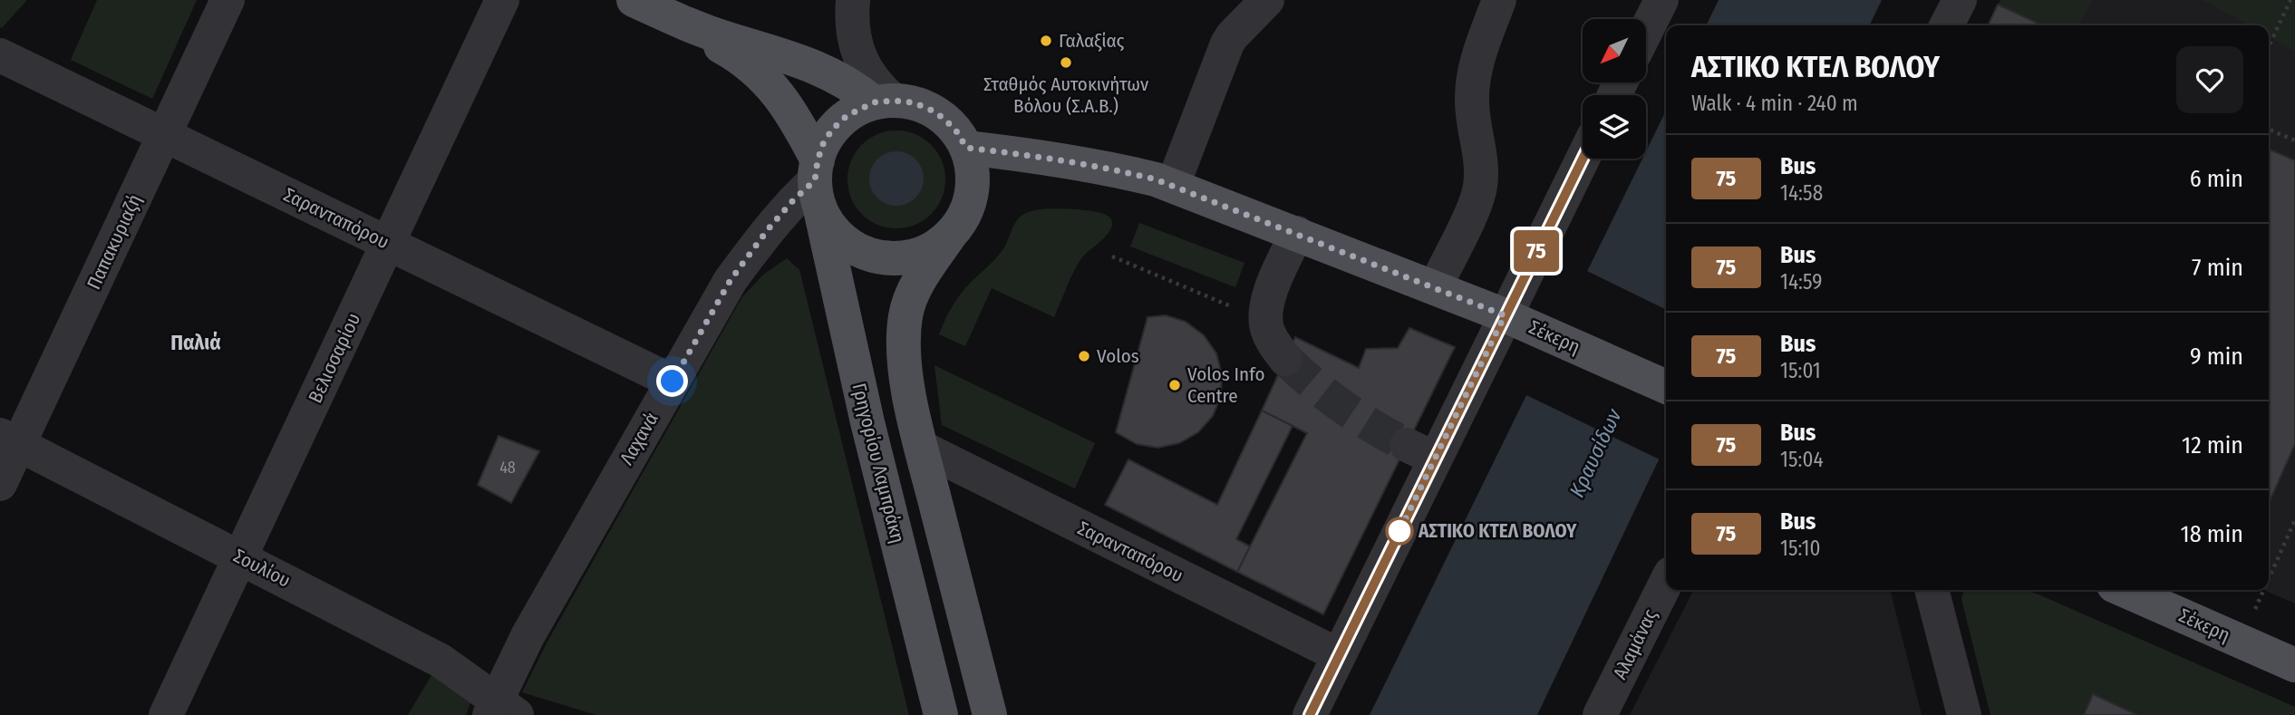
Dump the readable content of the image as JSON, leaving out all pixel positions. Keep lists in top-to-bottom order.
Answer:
{
  "streets": {
    "main road": ["Σέκερη", "Γρηγορίου Λαμπράκη"],
    "street": [
      "Σαρανταπόρου",
      "Παπακυριαζή",
      "Βελισσαρίου",
      "Λαχανά",
      "Σουλίου",
      "Αλαμάνας"
    ]
  },
  "crossings": [
    ["Σαρανταπόρου", "Παπακυριαζή"],
    ["Σαρανταπόρου", "Βελισσαρίου"],
    ["Σαρανταπόρου", "Λαχανά"],
    ["Παπακυριαζή", "Σουλίου"],
    ["Σέκερη", "Λαχανά"],
    ["Σέκερη", "Γρηγορίου Λαμπράκη"],
    ["Βελισσαρίου", "Σουλίου"],
    ["Λαχανά", "Γρηγορίου Λαμπράκη"],
    ["Λαχανά", "Σουλίου"]
  ],
  "districts": ["Παλιά"],
  "water": ["Κραυσίδων"],
  "places": [
    "Γαλαξίας",
    "Σταθμός Αυτοκινήτων Βόλου (Σ.Α.Β.)",
    "Volos",
    "Volos Info Centre",
    "ΑΣΤΙΚΟ ΚΤΕΛ ΒΟΛΟΥ"
  ],
  "lines": ["bus line 75"],
  "house_numbers": ["48"],
  "north": "bottom left",
  "page": {
    "on_map": "75",
    "heading": ["ΑΣΤΙΚΟ ΚΤΕΛ ΒΟΛΟΥ", "Walk · 4 min · 240 m"],
    "list": [
      {
        "mark": "75",
        "name": "Bus",
        "note": "14:58",
        "value": "6 min"
      },
      {
        "mark": "75",
        "name": "Bus",
        "note": "14:59",
        "value": "7 min"
      },
      {
        "mark": "75",
        "name": "Bus",
        "note": "15:01",
        "value": "9 min"
      },
      {
        "mark": "75",
        "name": "Bus",
        "note": "15:04",
        "value": "12 min"
      },
      {
        "mark": "75",
        "name": "Bus",
        "note": "15:10",
        "value": "18 min"
      }
    ]
  }
}
